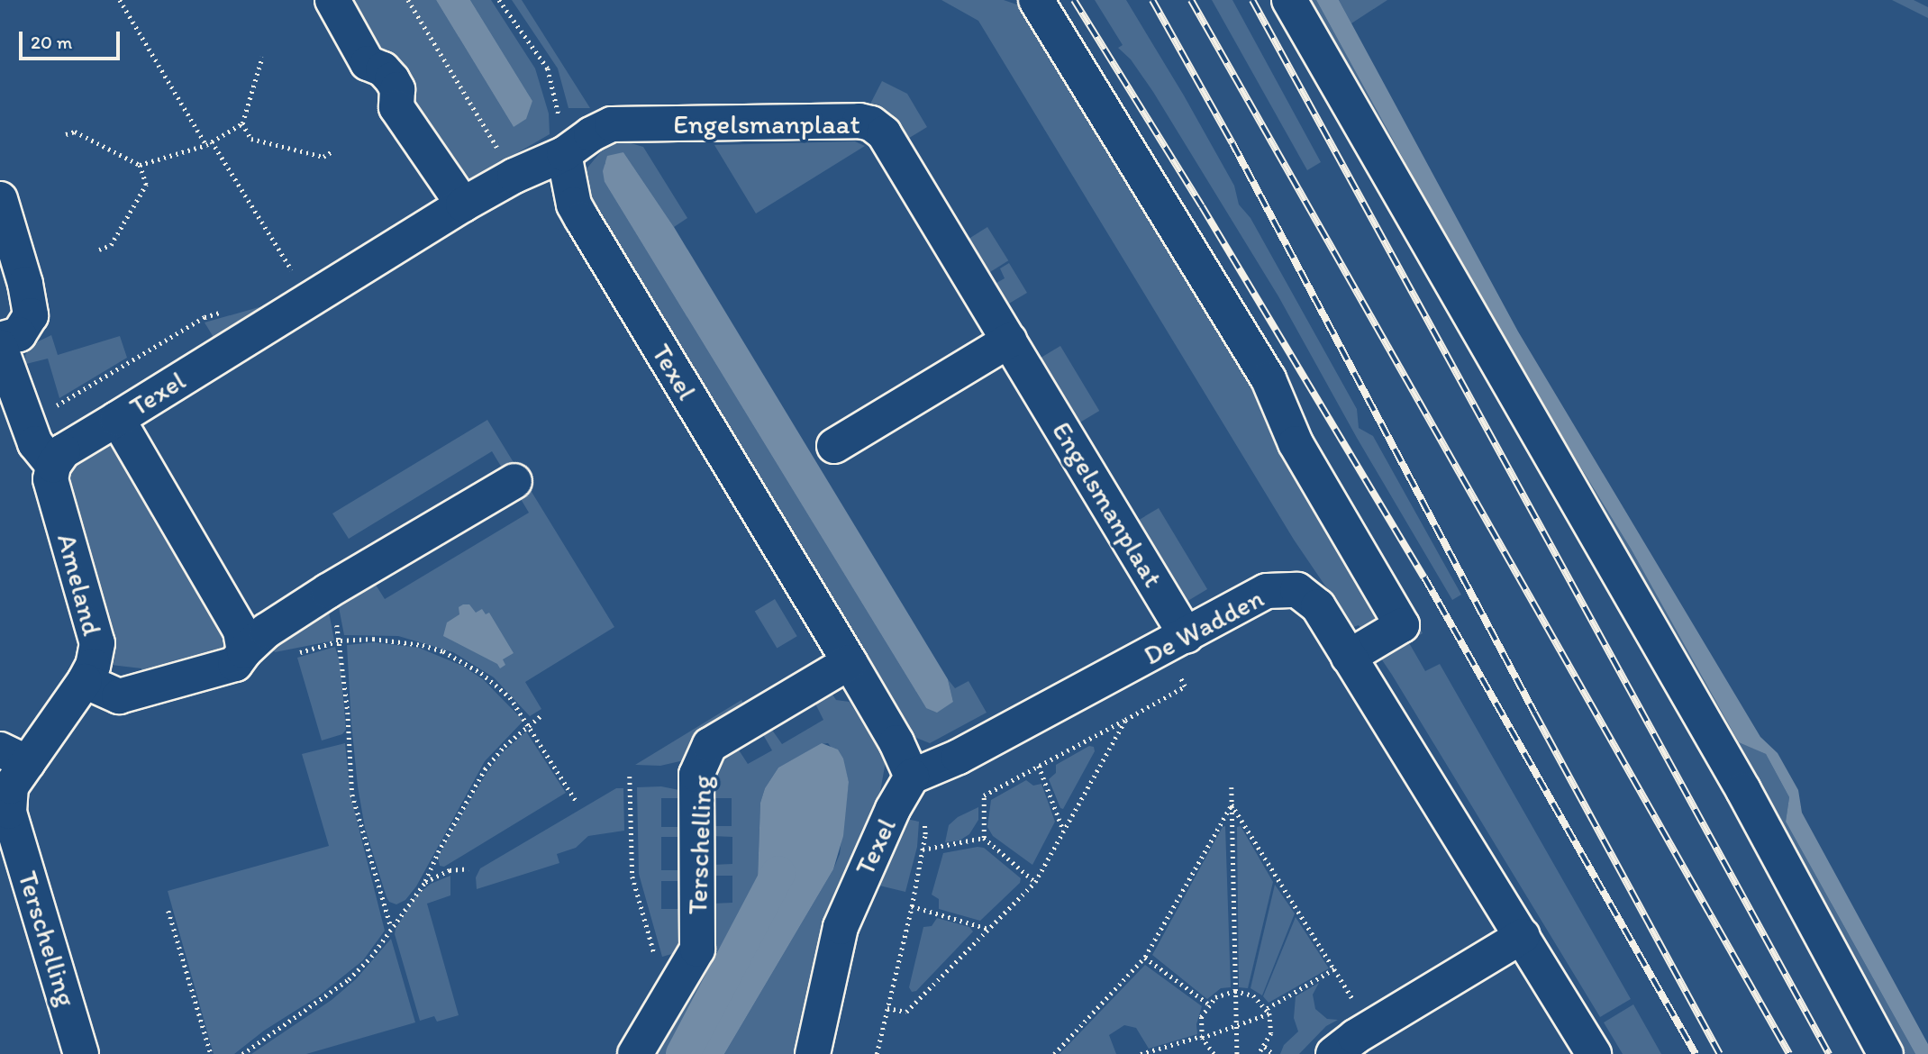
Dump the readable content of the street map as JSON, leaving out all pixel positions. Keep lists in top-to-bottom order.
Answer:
{
  "streets": {
    "street": [
      "Engelsmanplaat",
      "Texel",
      "Ameland",
      "De Wadden",
      "Terschelling"
    ]
  },
  "crossings": [
    ["Engelsmanplaat", "Texel"],
    ["Engelsmanplaat", "De Wadden"],
    ["Texel", "De Wadden"],
    ["Texel", "Terschelling"],
    ["Ameland", "Terschelling"]
  ],
  "scale_bar": "20 m"
}
